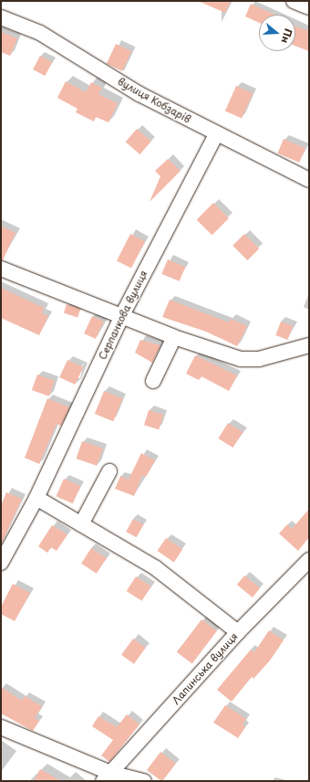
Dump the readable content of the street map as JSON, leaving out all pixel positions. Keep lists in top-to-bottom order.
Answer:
{
  "streets": {
    "street": ["вулиця Кобзарів", "Серпанкова вулиця", "Лапинська вулиця"]
  },
  "crossings": [
    ["вулиця Кобзарів", "Серпанкова вулиця"]
  ],
  "north": "right"
}
